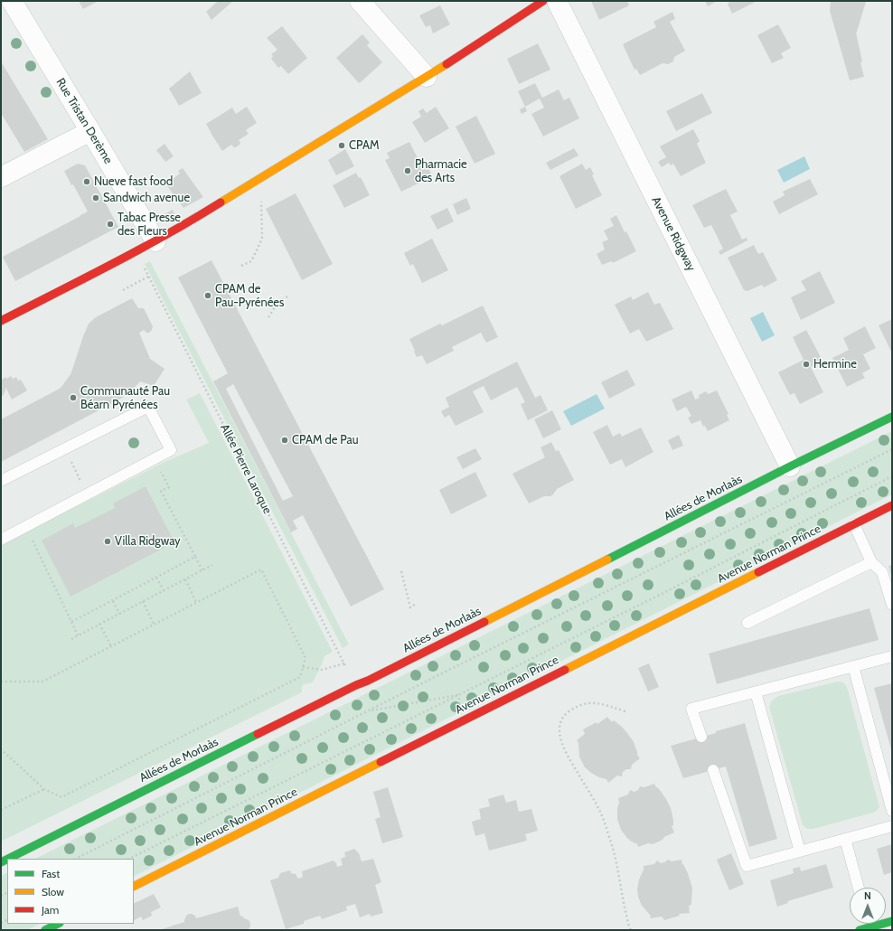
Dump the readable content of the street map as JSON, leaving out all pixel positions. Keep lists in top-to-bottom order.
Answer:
{
  "streets": {
    "street": [
      "Rue Tristan Derème",
      "Avenue Ridgway",
      "Allées de Morlaàs",
      "Avenue Norman Prince"
    ],
    "path": ["Allée Pierre Laroque"]
  },
  "crossings": [
    ["Avenue Ridgway", "Allées de Morlaàs"],
    ["Allée Pierre Laroque", "Allées de Morlaàs"]
  ],
  "places": [
    "CPAM",
    "Pharmacie des Arts",
    "Nueve fast food",
    "Sandwich avenue",
    "Tabac Presse des Fleurs",
    "CPAM de Pau-Pyrénées",
    "Hermine",
    "Communauté Pau Béarn Pyrénées",
    "CPAM de Pau",
    "Villa Ridgway"
  ],
  "legend": ["Fast", "Slow", "Jam"],
  "north": "top"
}
